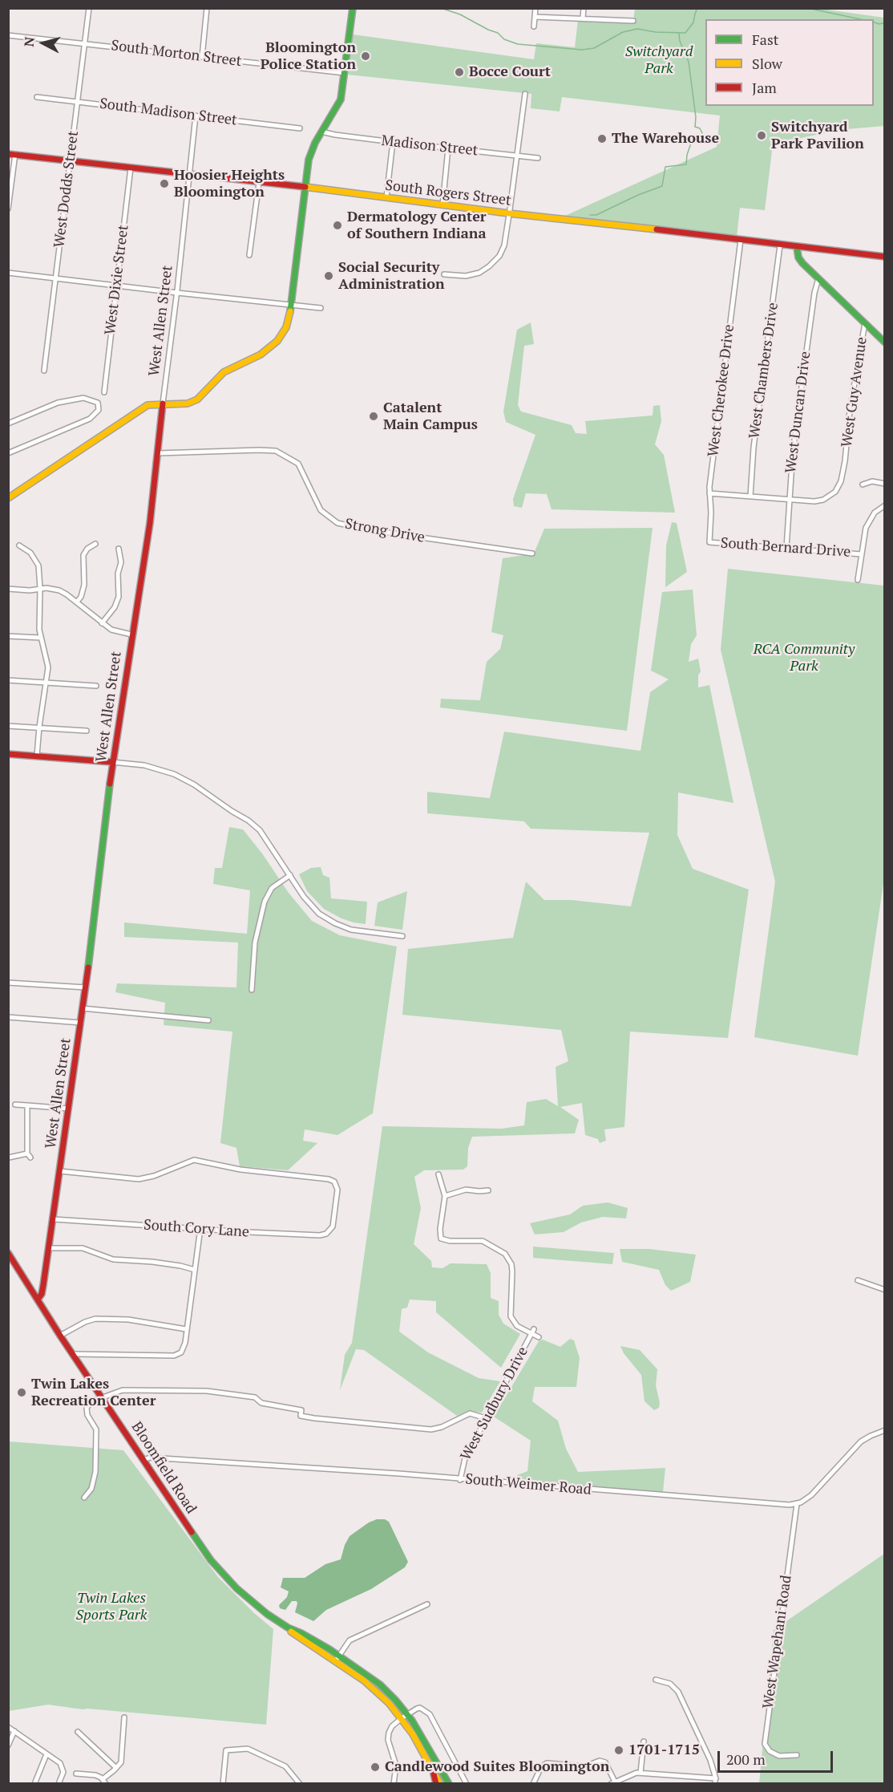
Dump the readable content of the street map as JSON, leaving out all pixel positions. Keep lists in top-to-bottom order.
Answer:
{
  "streets": {
    "main road": ["South Rogers Street", "West Allen Street", "Bloomfield Road"],
    "street": [
      "South Morton Street",
      "South Madison Street",
      "Madison Street",
      "West Dodds Street",
      "West Dixie Street",
      "West Chambers Drive",
      "West Cherokee Drive",
      "West Guy Avenue",
      "West Duncan Drive",
      "Strong Drive",
      "South Bernard Drive",
      "South Cory Lane",
      "West Sudbury Drive",
      "South Weimer Road",
      "West Wapehani Road"
    ]
  },
  "crossings": [
    ["South Morton Street", "West Dodds Street"],
    ["South Madison Street", "West Dodds Street"],
    ["South Madison Street", "West Allen Street"],
    ["West Dodds Street", "South Rogers Street"],
    ["South Rogers Street", "West Dixie Street"],
    ["South Rogers Street", "West Allen Street"],
    ["South Rogers Street", "West Chambers Drive"],
    ["South Rogers Street", "West Cherokee Drive"],
    ["West Allen Street", "Strong Drive"],
    ["West Allen Street", "South Cory Lane"],
    ["West Allen Street", "Bloomfield Road"],
    ["West Chambers Drive", "West Guy Avenue"],
    ["West Cherokee Drive", "West Guy Avenue"],
    ["West Cherokee Drive", "South Bernard Drive"],
    ["West Guy Avenue", "West Duncan Drive"],
    ["West Duncan Drive", "South Bernard Drive"],
    ["West Sudbury Drive", "South Weimer Road"],
    ["Bloomfield Road", "South Weimer Road"],
    ["South Weimer Road", "West Wapehani Road"]
  ],
  "parks": ["Switchyard Park", "RCA Community Park", "Twin Lakes Sports Park"],
  "places": [
    "Bloomington Police Station",
    "Bocce Court",
    "Switchyard Park Pavilion",
    "The Warehouse",
    "Hoosier Heights Bloomington",
    "Dermatology Center of Southern Indiana",
    "Social Security Administration",
    "Catalent Main Campus",
    "Twin Lakes Recreation Center",
    "1701-1715",
    "Candlewood Suites Bloomington"
  ],
  "legend": ["Fast", "Slow", "Jam"],
  "scale_bar": "200 m",
  "north": "left"
}
